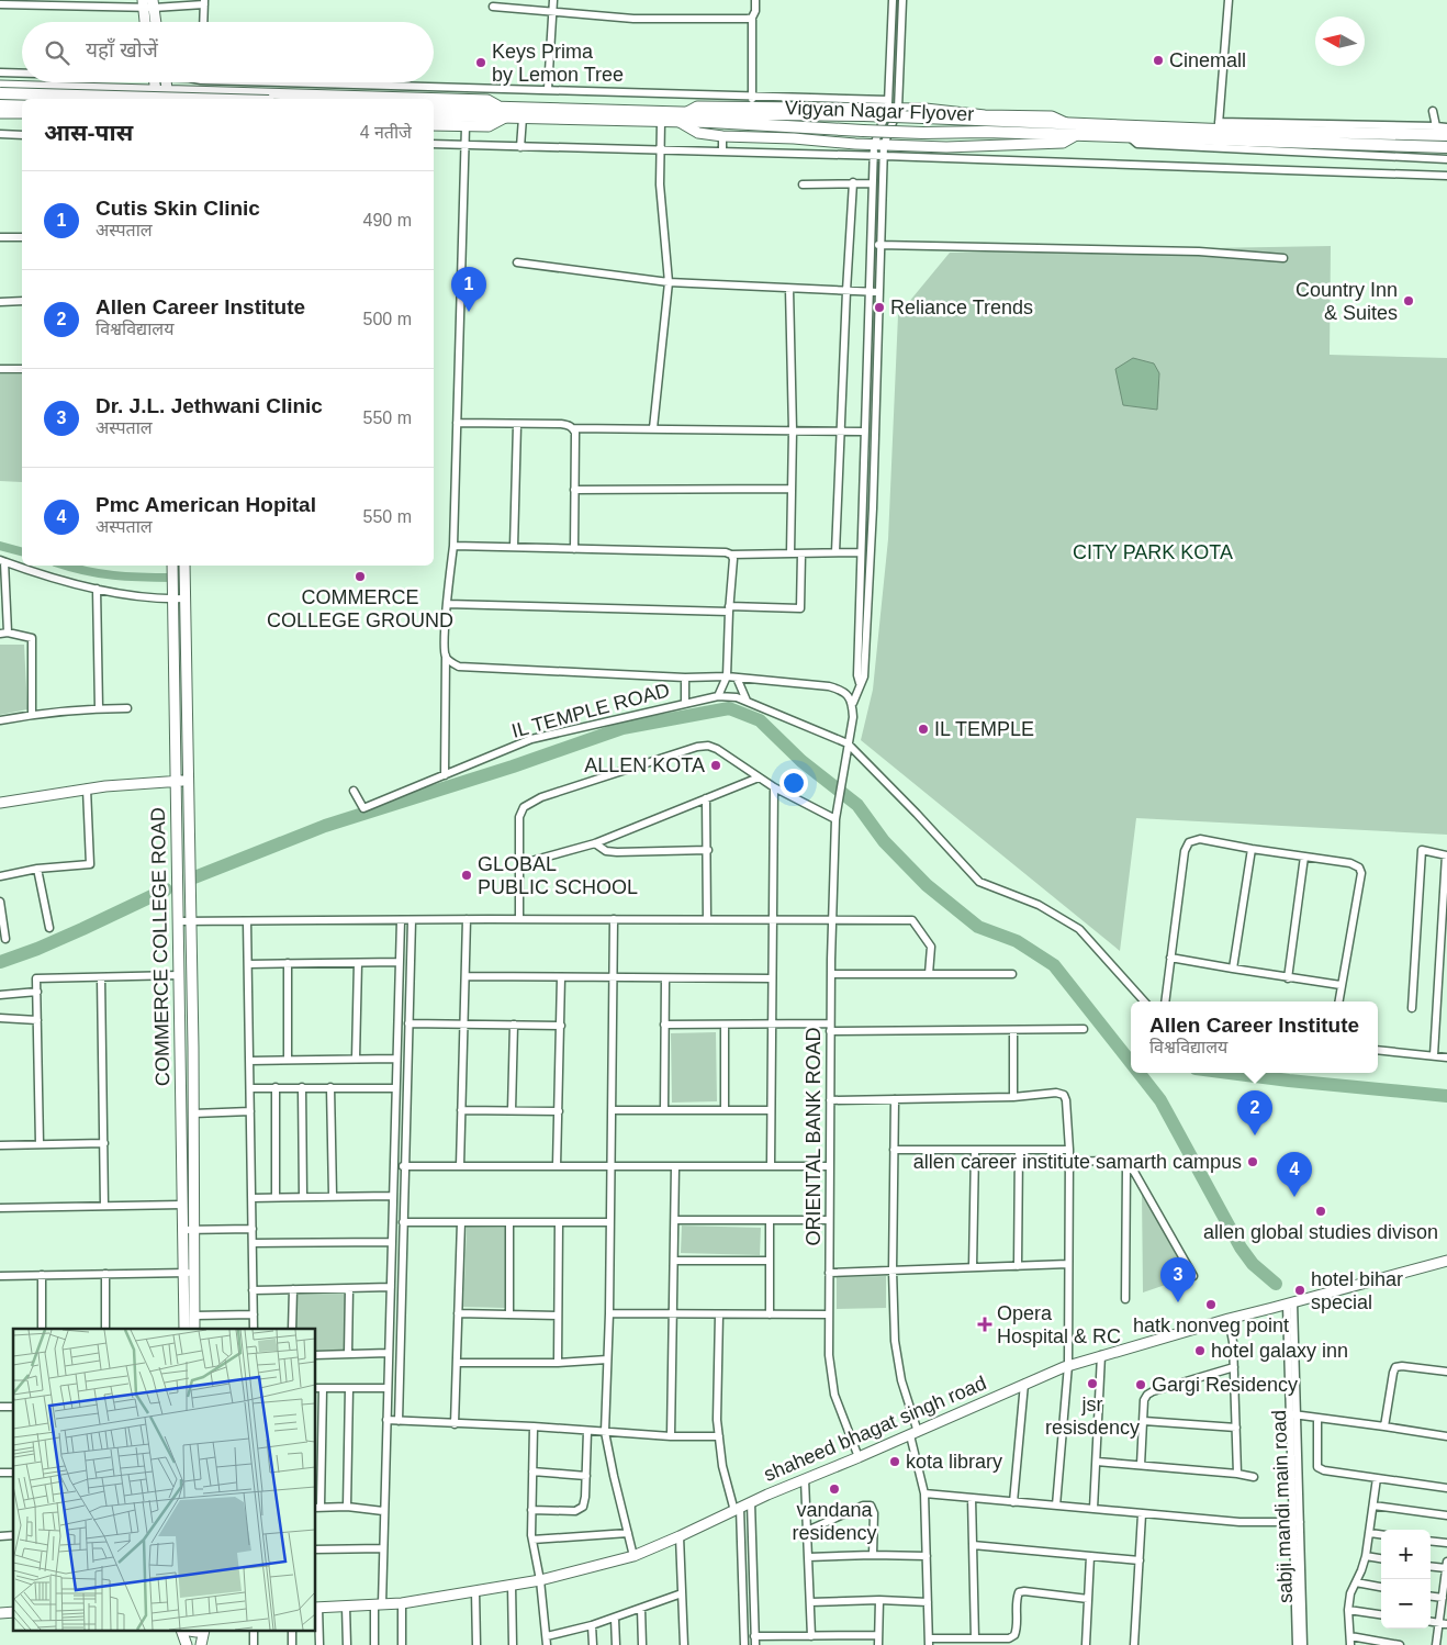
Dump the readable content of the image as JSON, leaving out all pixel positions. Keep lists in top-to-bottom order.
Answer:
{
  "streets": {
    "main road": ["Vigyan Nagar Flyover"],
    "street": [
      "IL TEMPLE ROAD",
      "COMMERCE COLLEGE ROAD",
      "ORIENTAL BANK ROAD",
      "shaheed bhagat singh road",
      "sabji mandi main road"
    ]
  },
  "crossings": [
    ["IL TEMPLE ROAD", "ORIENTAL BANK ROAD"],
    ["ORIENTAL BANK ROAD", "shaheed bhagat singh road"],
    ["shaheed bhagat singh road", "sabji mandi main road"]
  ],
  "parks": ["CITY PARK KOTA"],
  "places": {
    "other": [
      "Cinemall",
      "Keys Prima by Lemon Tree",
      "Country Inn & Suites",
      "Reliance Trends",
      "COMMERCE COLLEGE GROUND",
      "IL TEMPLE",
      "ALLEN KOTA",
      "GLOBAL PUBLIC SCHOOL",
      "allen career institute samarth campus",
      "allen global studies divison",
      "hotel bihar special",
      "hatk nonveg point",
      "hotel galaxy inn",
      "jsr resisdency",
      "Gargi Residency",
      "kota library",
      "vandana residency"
    ],
    "health": ["Opera Hospital & RC"]
  },
  "north": "left",
  "page": {
    "search": "यहाँ खोजें",
    "heading": ["आस-पास", "4 नतीजे"],
    "list": [
      {
        "mark": "1",
        "name": "Cutis Skin Clinic",
        "note": "अस्पताल",
        "value": "490 m"
      },
      {
        "mark": "2",
        "name": "Allen Career Institute",
        "note": "विश्वविद्यालय",
        "value": "500 m"
      },
      {
        "mark": "3",
        "name": "Dr. J.L. Jethwani Clinic",
        "note": "अस्पताल",
        "value": "550 m"
      },
      {
        "mark": "4",
        "name": "Pmc American Hopital",
        "note": "अस्पताल",
        "value": "550 m"
      }
    ],
    "pins": [
      "1",
      "2",
      "4",
      "3"
    ],
    "popup": ["Allen Career Institute", "विश्वविद्यालय"],
    "map_buttons": ["+", "−"]
  }
}
